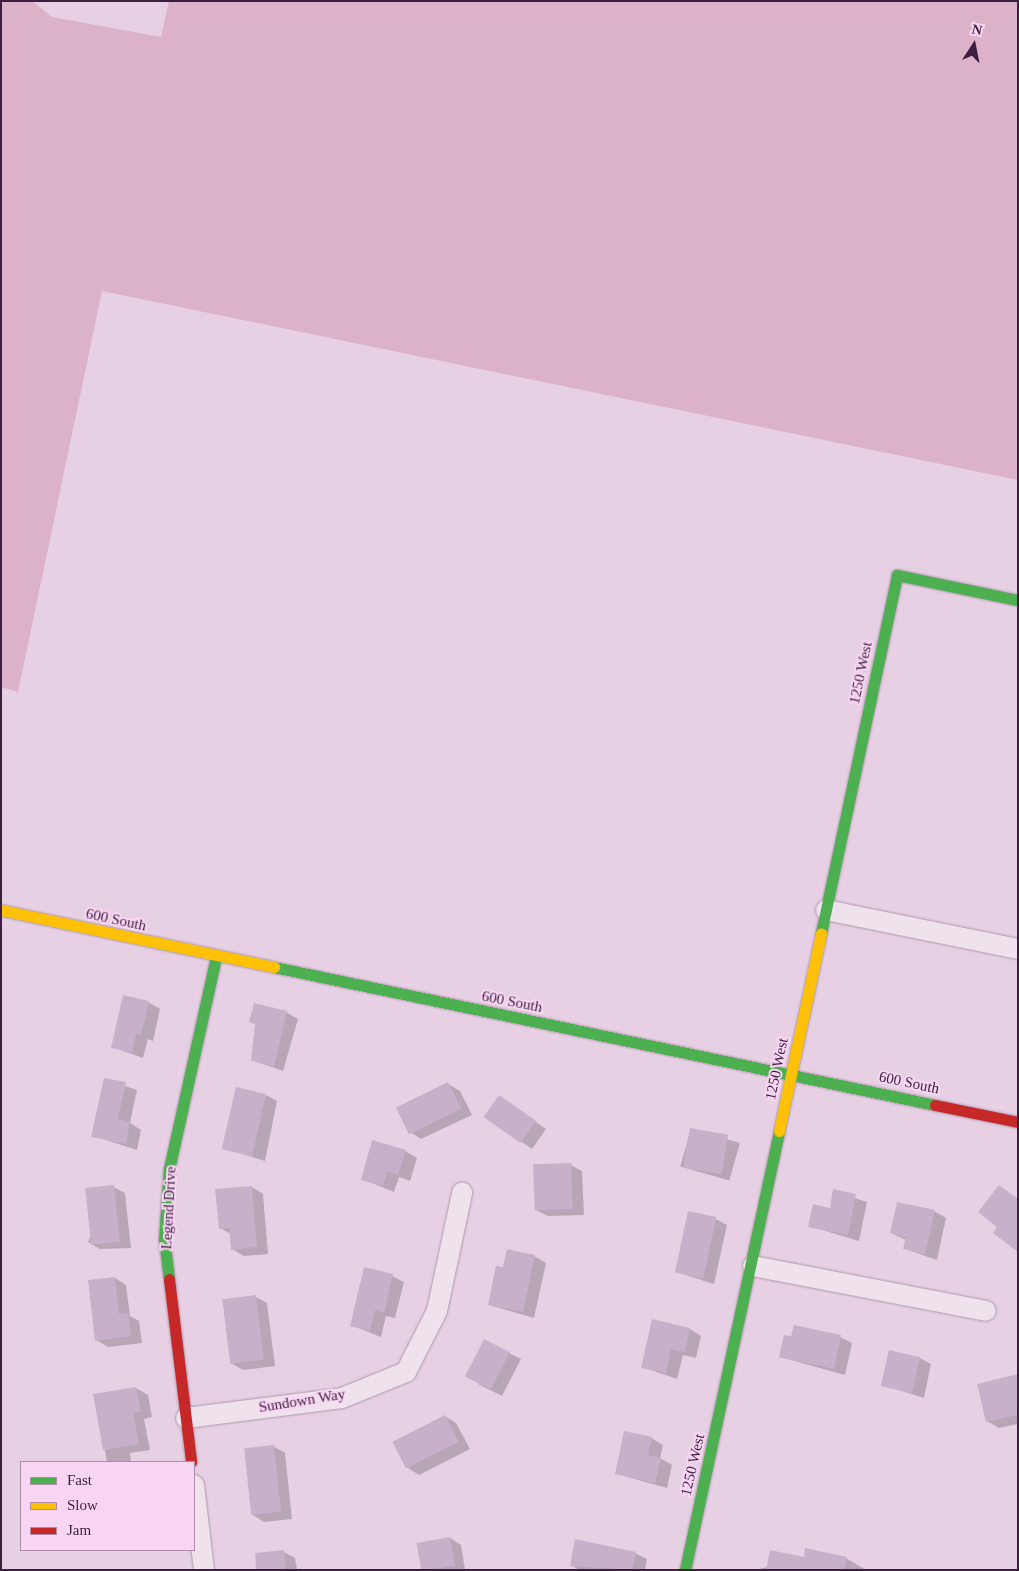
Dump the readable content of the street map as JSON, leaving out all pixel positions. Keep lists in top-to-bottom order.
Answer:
{
  "streets": {
    "street": [
      "1250 West",
      "600 South",
      "Legend Drive",
      "Sundown Way"
    ]
  },
  "crossings": [
    ["1250 West", "600 South"],
    ["600 South", "Legend Drive"],
    ["Legend Drive", "Sundown Way"]
  ],
  "legend": ["Fast", "Slow", "Jam"],
  "north": "top"
}
